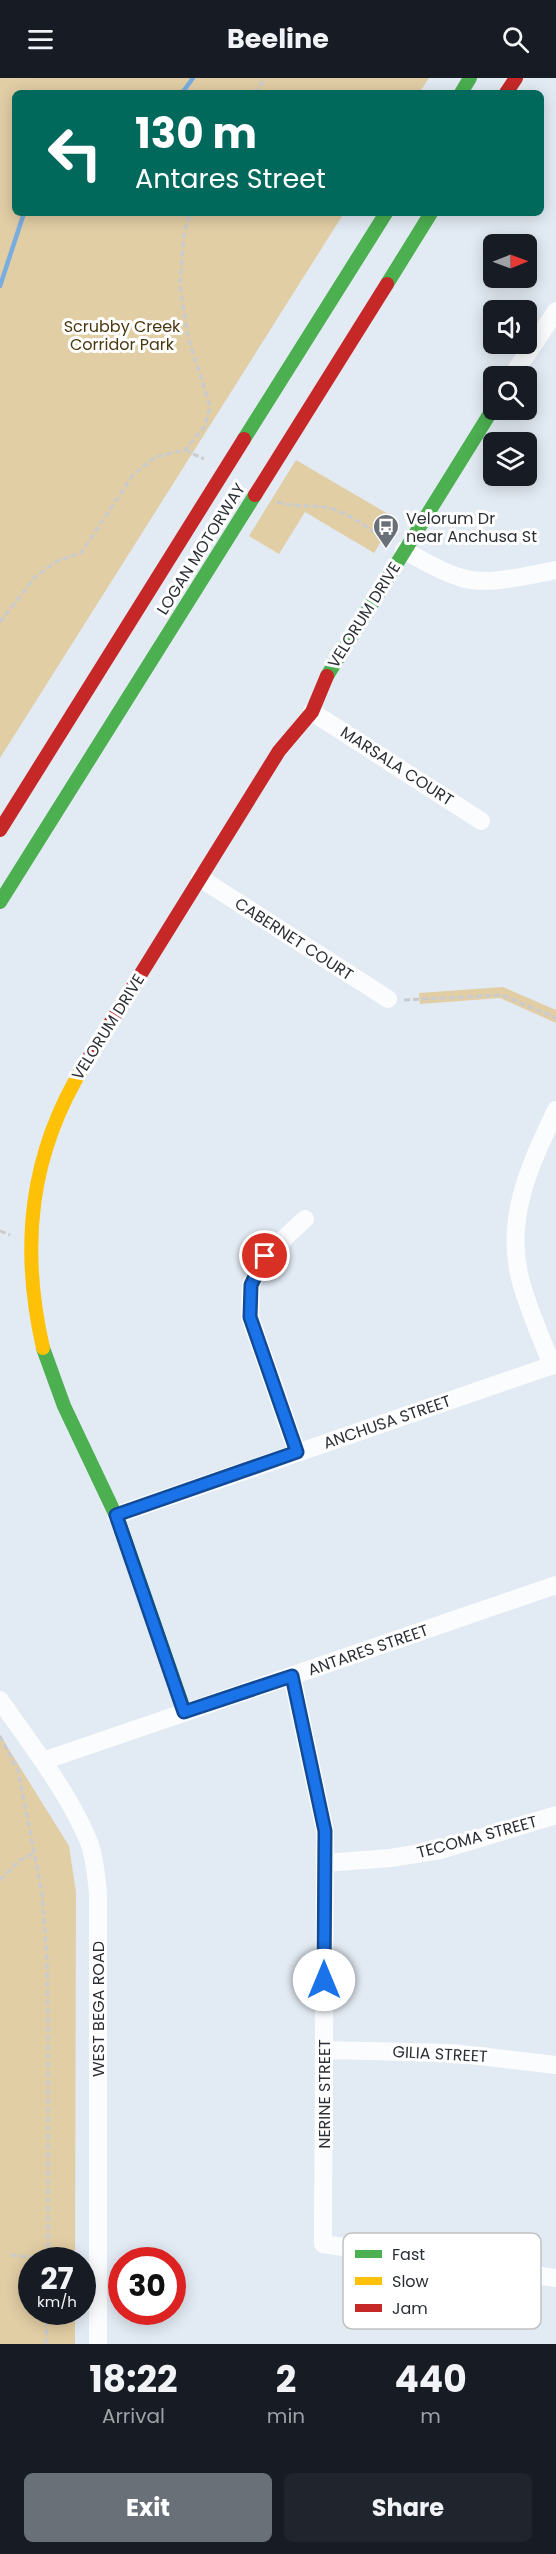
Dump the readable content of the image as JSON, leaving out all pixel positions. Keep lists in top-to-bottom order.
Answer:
{
  "streets": {
    "main road": ["LOGAN MOTORWAY", "VELORUM DRIVE"],
    "street": [
      "MARSALA COURT",
      "CABERNET COURT",
      "ANCHUSA STREET",
      "ANTARES STREET",
      "TECOMA STREET",
      "WEST BEGA ROAD",
      "GILIA STREET",
      "NERINE STREET"
    ]
  },
  "crossings": [
    ["VELORUM DRIVE", "MARSALA COURT"],
    ["VELORUM DRIVE", "CABERNET COURT"],
    ["VELORUM DRIVE", "ANCHUSA STREET"],
    ["VELORUM DRIVE", "ANTARES STREET"],
    ["ANTARES STREET", "WEST BEGA ROAD"],
    ["ANTARES STREET", "NERINE STREET"],
    ["TECOMA STREET", "NERINE STREET"],
    ["GILIA STREET", "NERINE STREET"]
  ],
  "parks": ["Scrubby Creek Corridor Park"],
  "places": {
    "bus stop": ["Velorum Dr near Anchusa St"]
  },
  "legend": ["Fast", "Slow", "Jam"],
  "north": "right",
  "page": {
    "header": "Beeline",
    "turn": ["130 m", "Antares Street"],
    "speed": "27 km/h",
    "limit": "30",
    "eta": [
      "18:22",
      "Arrival",
      "2",
      "min",
      "440",
      "m"
    ],
    "buttons": ["Exit", "Share"]
  }
}
